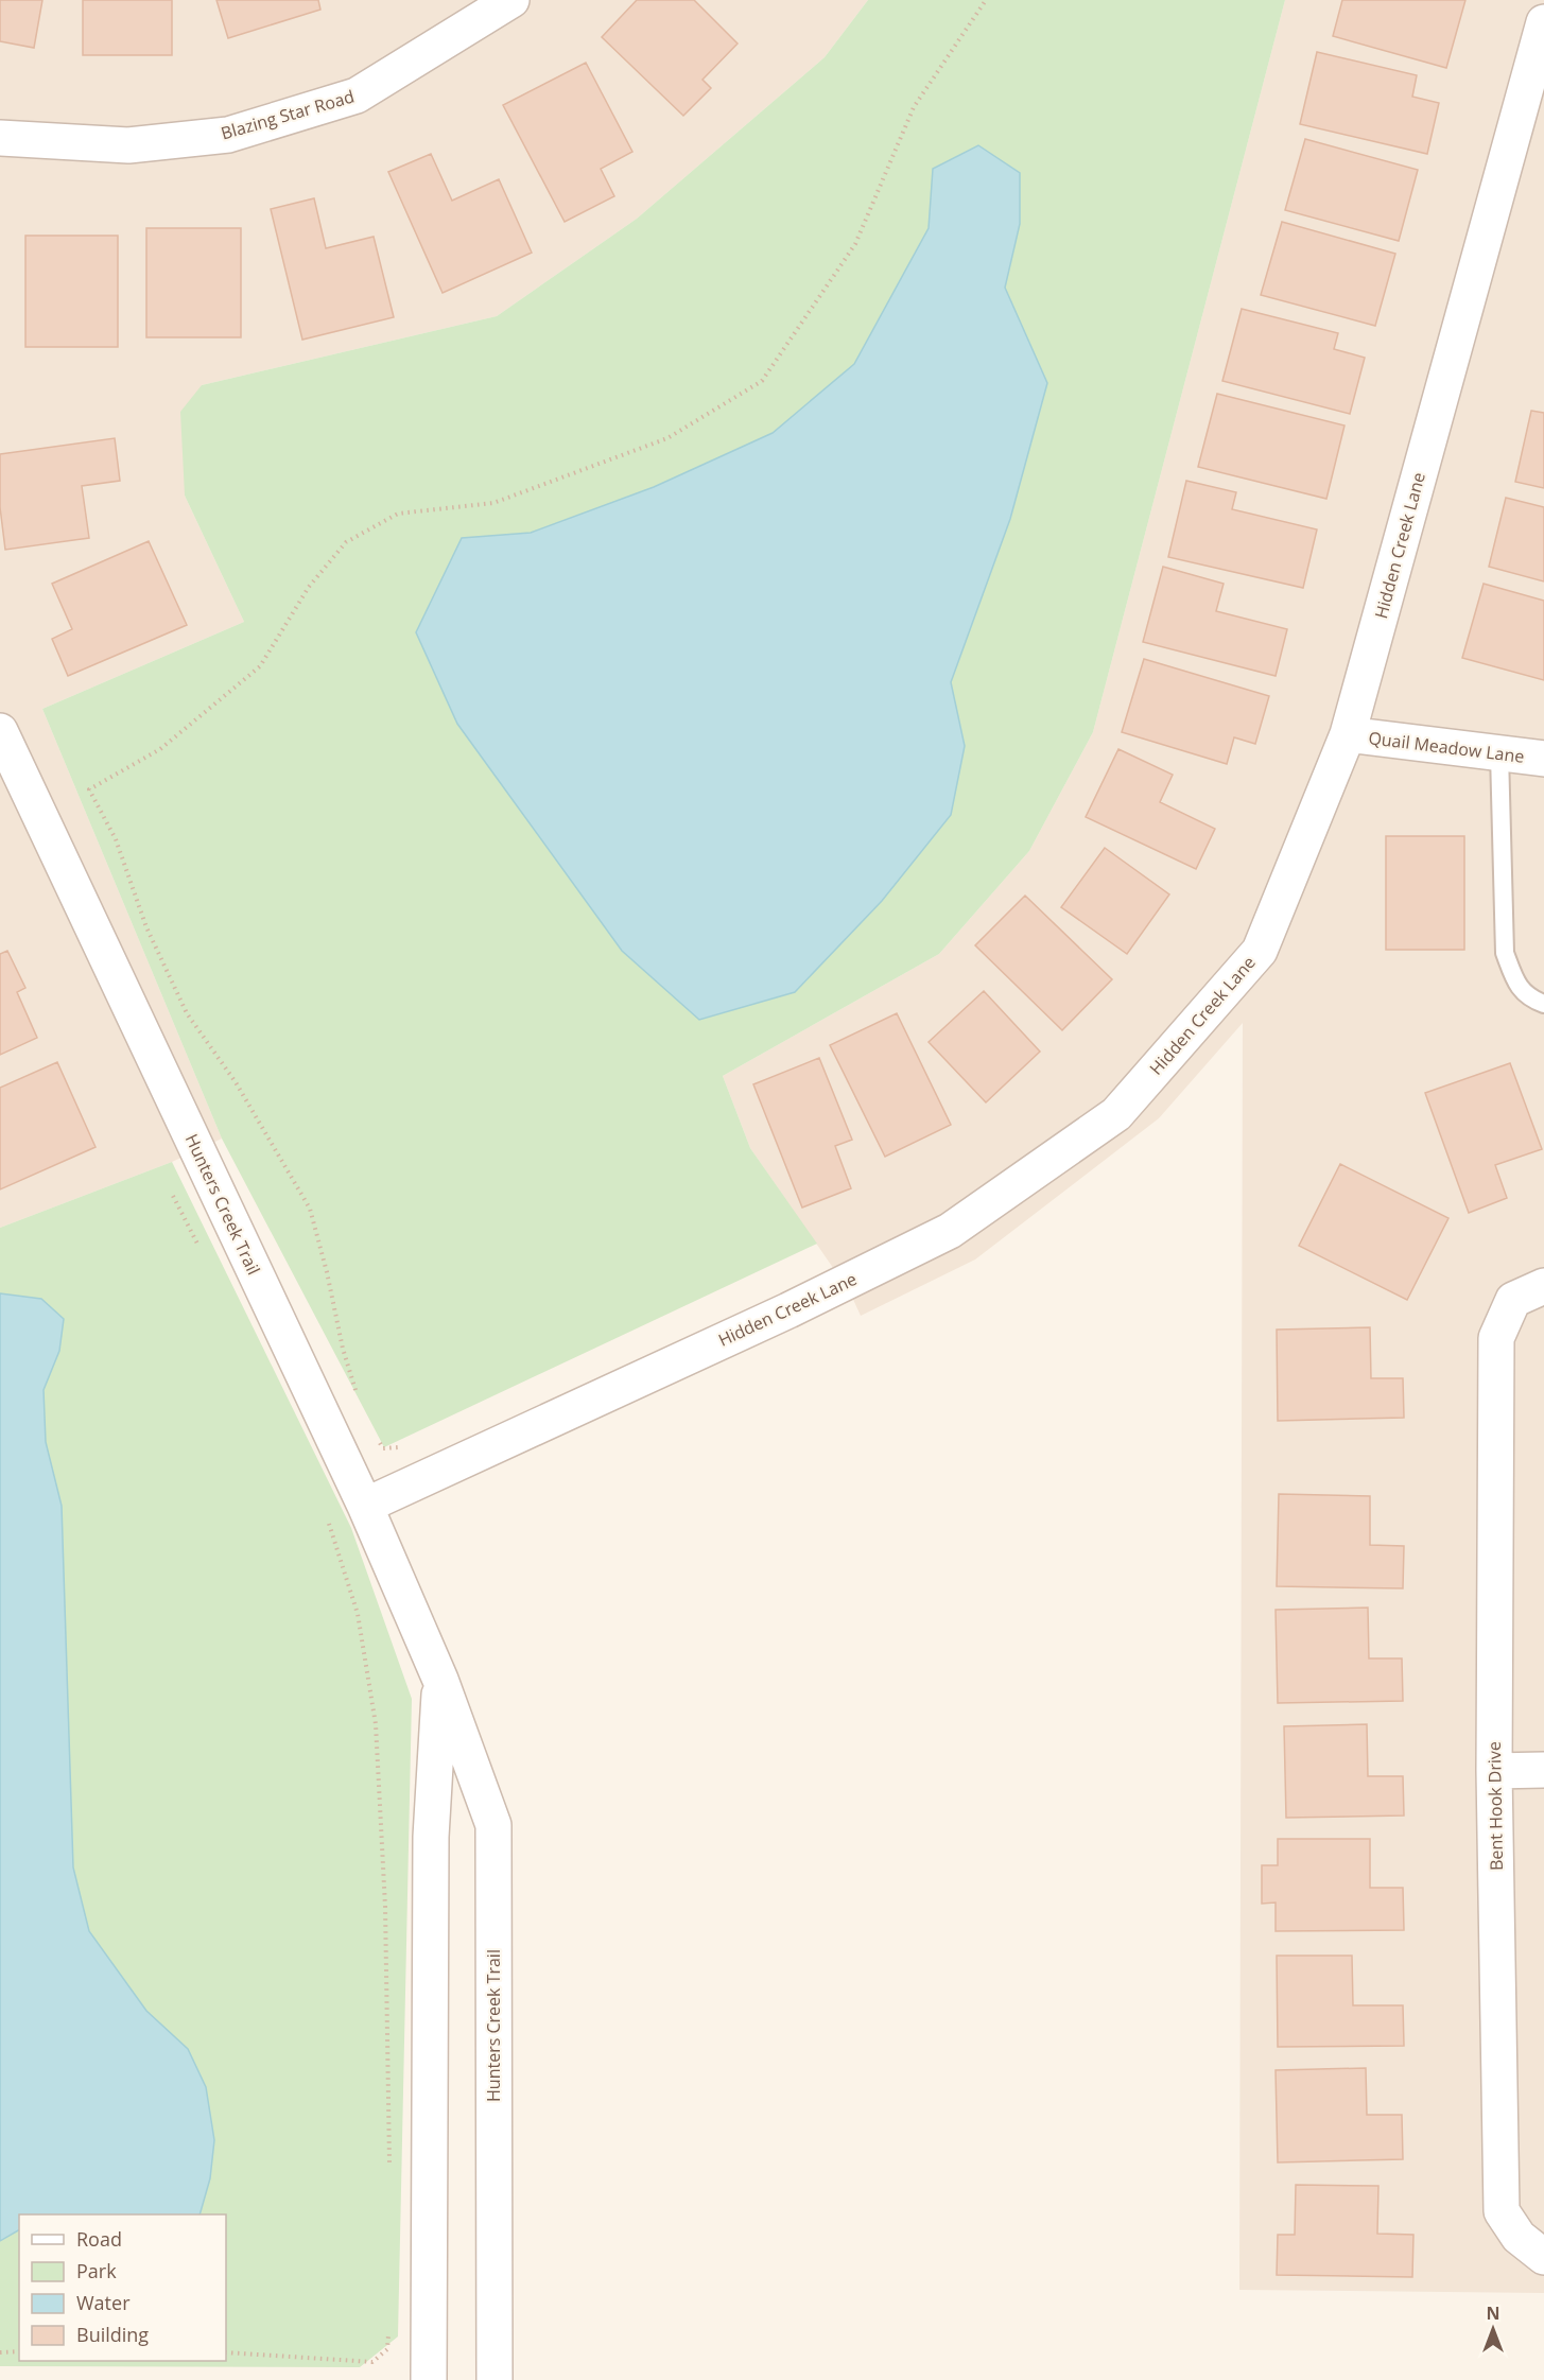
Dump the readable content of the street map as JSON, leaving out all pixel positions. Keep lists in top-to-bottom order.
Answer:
{
  "streets": {
    "street": [
      "Blazing Star Road",
      "Hidden Creek Lane",
      "Quail Meadow Lane",
      "Hunters Creek Trail",
      "Bent Hook Drive"
    ]
  },
  "crossings": [
    ["Hidden Creek Lane", "Quail Meadow Lane"],
    ["Hidden Creek Lane", "Hunters Creek Trail"]
  ],
  "legend": [
    "Road",
    "Park",
    "Water",
    "Building"
  ],
  "north": "top"
}
